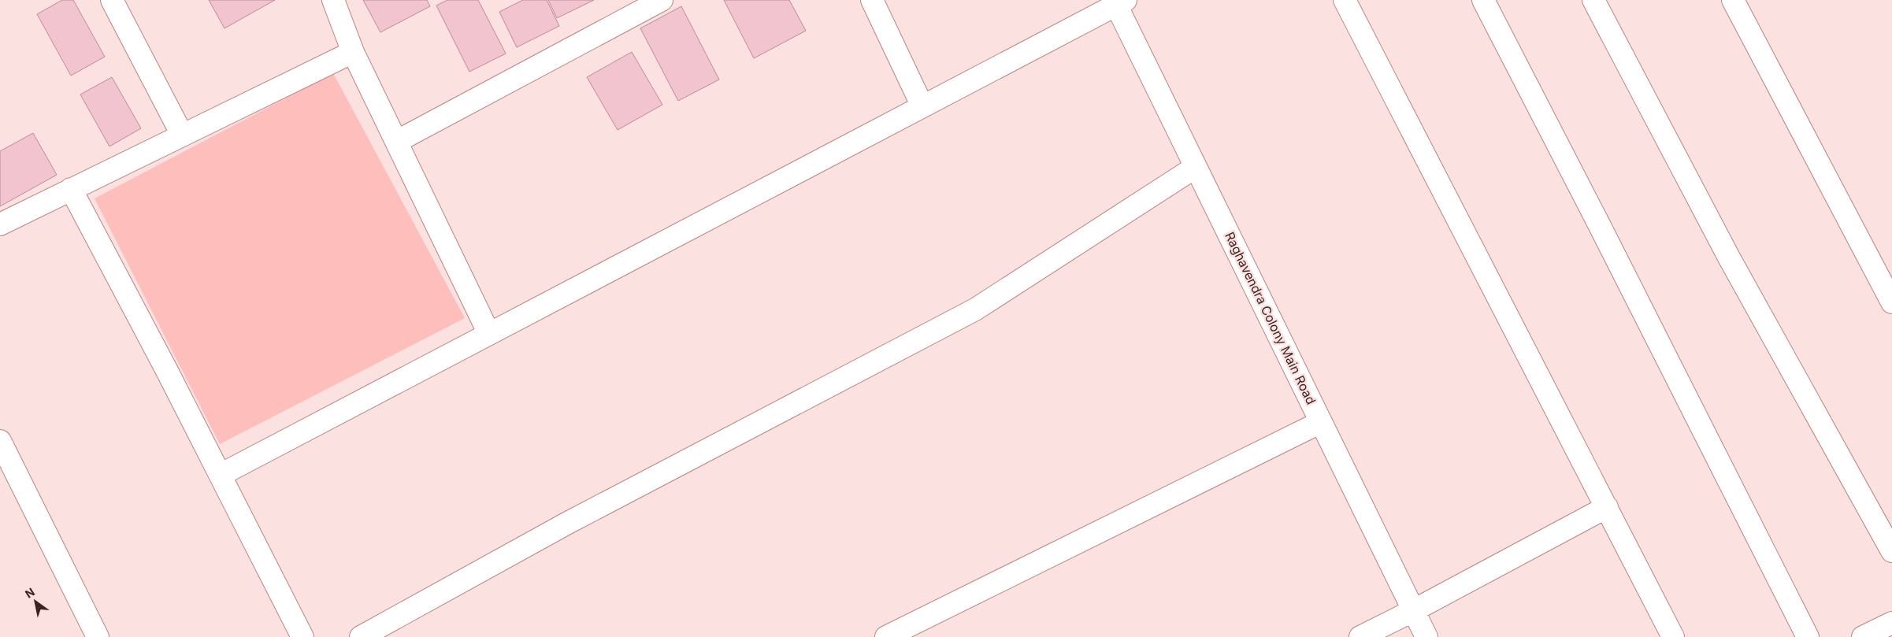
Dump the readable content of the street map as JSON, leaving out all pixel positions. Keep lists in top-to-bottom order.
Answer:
{
  "streets": {
    "street": ["Raghavendra Colony Main Road"]
  },
  "north": "top left"
}
